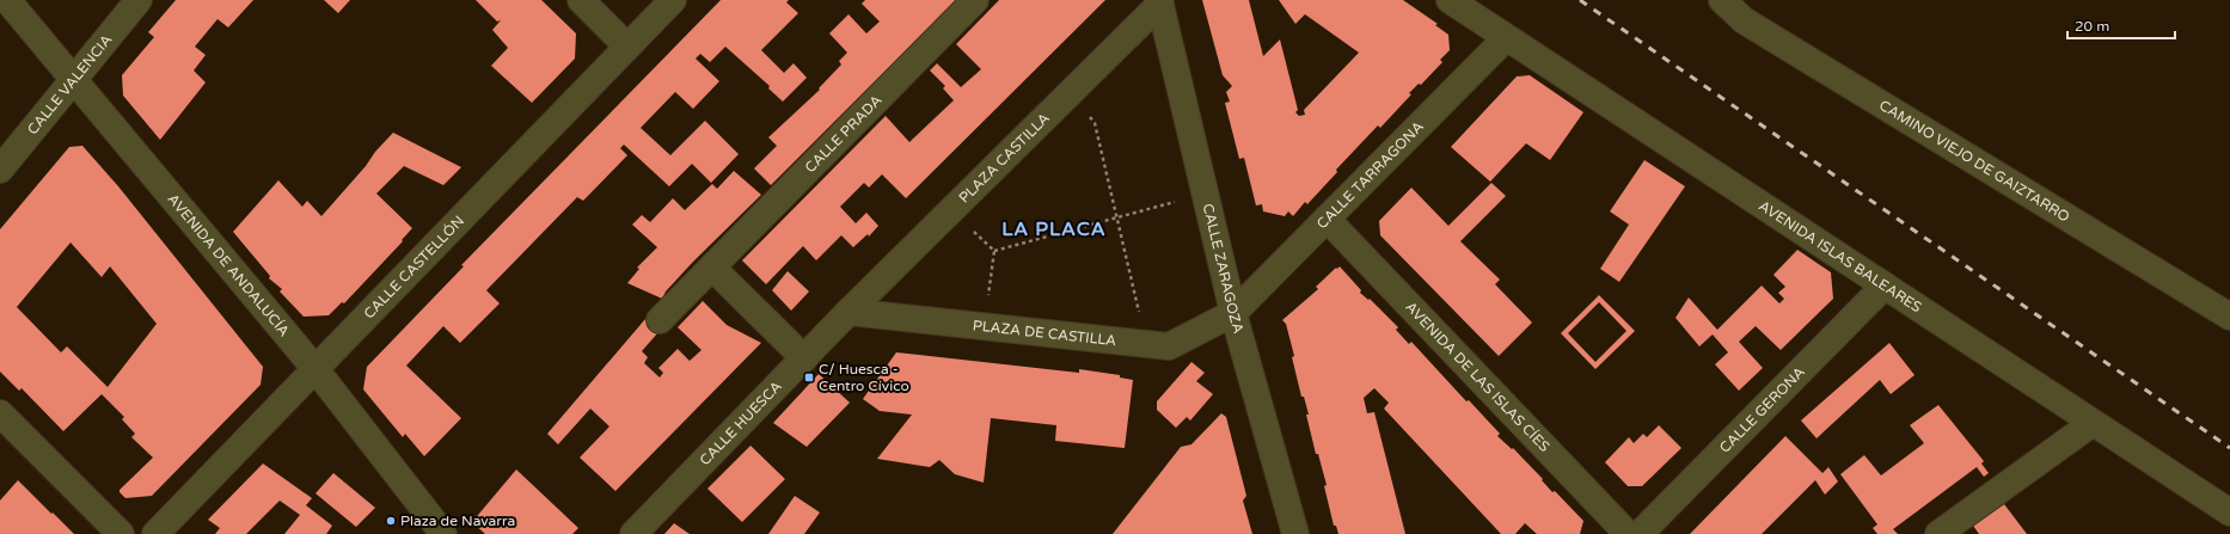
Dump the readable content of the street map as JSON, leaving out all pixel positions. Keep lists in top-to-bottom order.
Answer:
{
  "streets": {
    "street": [
      "CALLE VALENCIA",
      "CALLE PRADA",
      "PLAZA CASTILLA",
      "CAMINO VIEJO DE GAIZTARRO",
      "CALLE TARRAGONA",
      "AVENIDA ISLAS BALEARES",
      "AVENIDA DE ANDALUCÍA",
      "CALLE CASTELLÓN",
      "CALLE ZARAGOZA",
      "PLAZA DE CASTILLA",
      "AVENIDA DE LAS ISLAS CÍES",
      "CALLE GERONA",
      "CALLE HUESCA"
    ]
  },
  "crossings": [
    ["CALLE VALENCIA", "AVENIDA DE ANDALUCÍA"],
    ["PLAZA CASTILLA", "CALLE ZARAGOZA"],
    ["PLAZA CASTILLA", "PLAZA DE CASTILLA"],
    ["PLAZA CASTILLA", "CALLE HUESCA"],
    ["CALLE TARRAGONA", "AVENIDA ISLAS BALEARES"],
    ["CALLE TARRAGONA", "CALLE ZARAGOZA"],
    ["CALLE TARRAGONA", "PLAZA DE CASTILLA"],
    ["CALLE TARRAGONA", "AVENIDA DE LAS ISLAS CÍES"],
    ["AVENIDA ISLAS BALEARES", "CALLE GERONA"],
    ["AVENIDA DE ANDALUCÍA", "CALLE CASTELLÓN"],
    ["CALLE ZARAGOZA", "PLAZA DE CASTILLA"],
    ["PLAZA DE CASTILLA", "CALLE HUESCA"]
  ],
  "districts": ["LA PLACA"],
  "places": {
    "transit": ["C/ Huesca - Centro Cívico"],
    "other": ["Plaza de Navarra"]
  },
  "scale_bar": "20 m"
}
